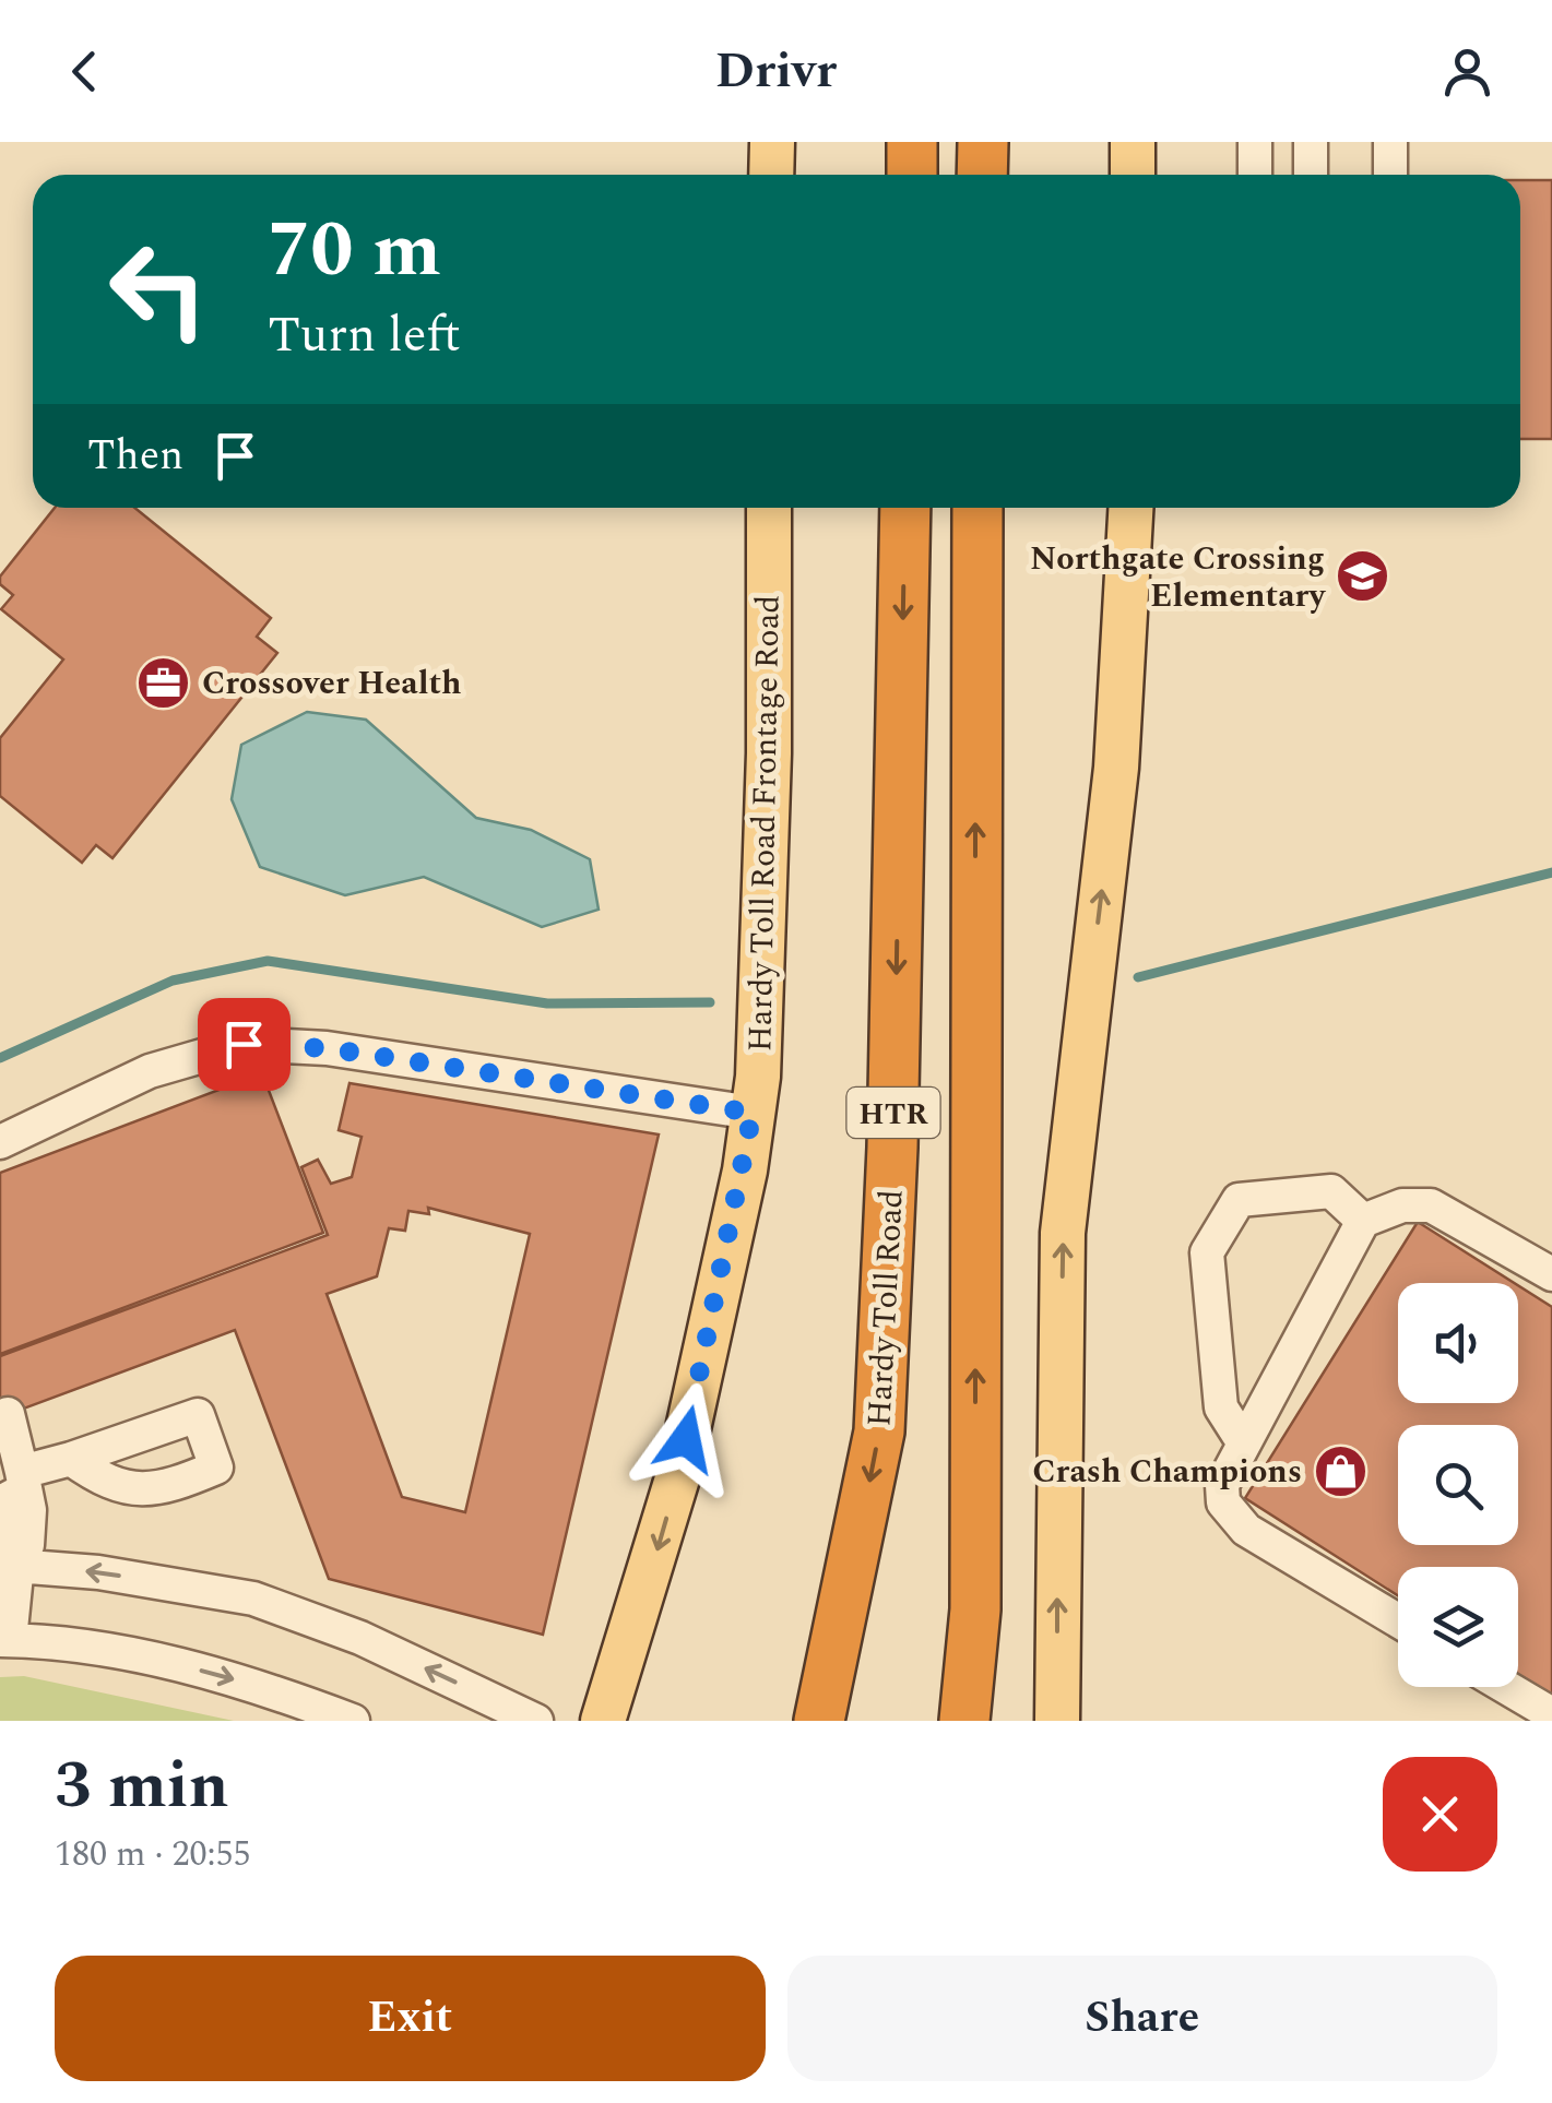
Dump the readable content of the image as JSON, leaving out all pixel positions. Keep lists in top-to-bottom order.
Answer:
{
  "streets": {
    "highway": ["HTR", "Hardy Toll Road"],
    "main road": ["Hardy Toll Road Frontage Road"]
  },
  "places": {
    "school or university": ["Northgate Crossing Elementary"],
    "office": ["Crossover Health"],
    "shop": ["Crash Champions"]
  },
  "page": {
    "header": "Drivr",
    "turn": ["70 m", "Turn left"],
    "then": "Then",
    "heading": ["3 min", "180 m · 20:55"],
    "buttons": ["Exit", "Share"]
  }
}
